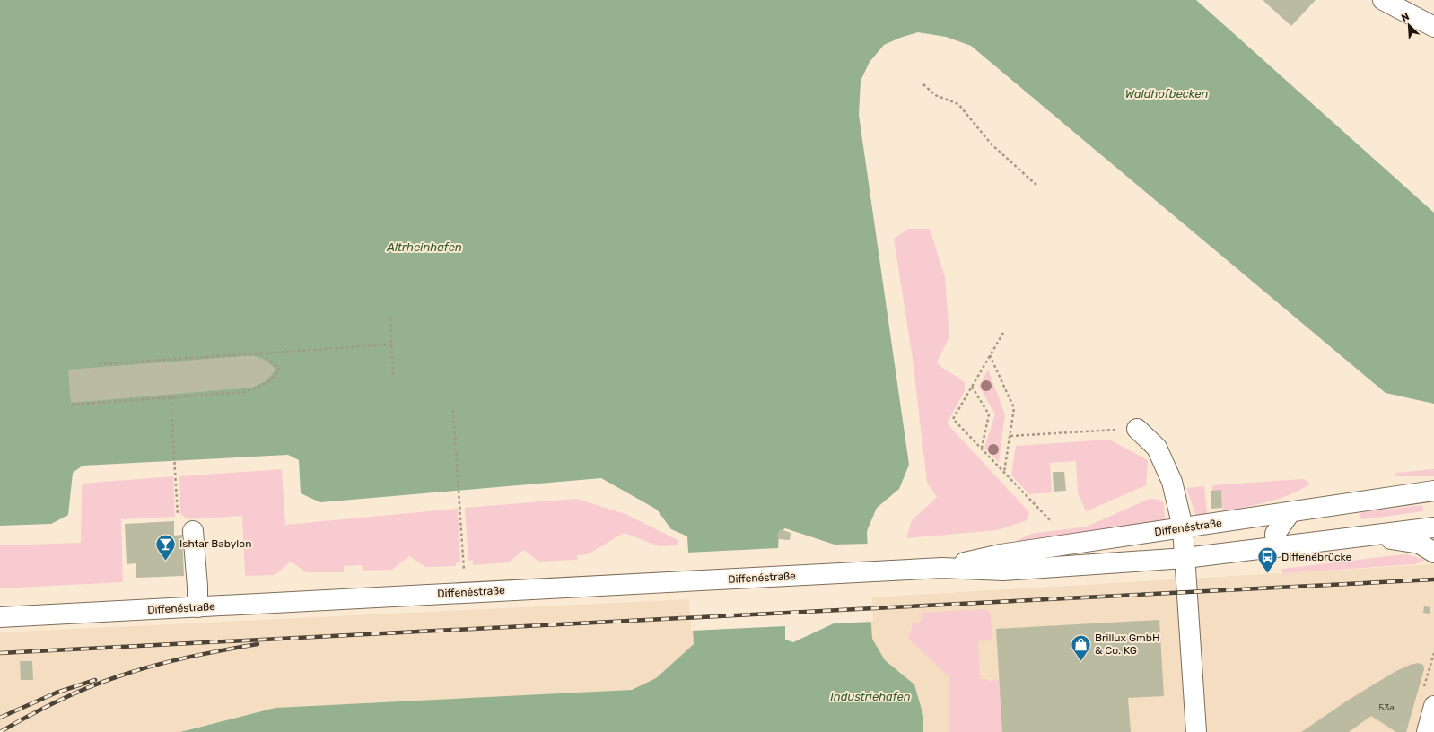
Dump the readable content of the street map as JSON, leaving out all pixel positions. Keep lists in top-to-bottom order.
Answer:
{
  "streets": {
    "main road": ["Diffenéstraße"]
  },
  "water": ["Waldhofbecken", "Altrheinhafen", "Industriehafen"],
  "places": {
    "bar": ["Ishtar Babylon"],
    "bus stop": ["Diffenébrücke"],
    "shop": ["Brillux GmbH & Co. KG"]
  },
  "house_numbers": ["53a"],
  "north": "top left"
}
